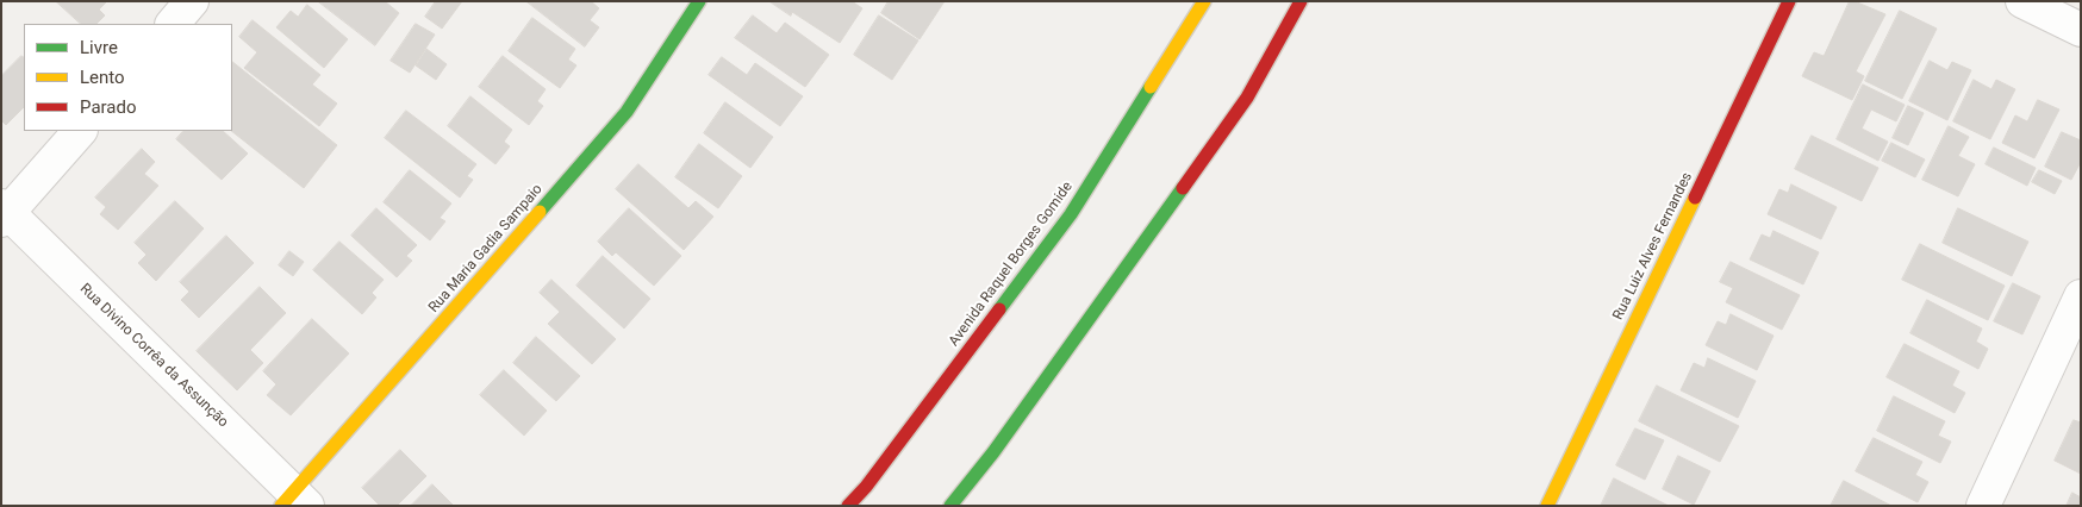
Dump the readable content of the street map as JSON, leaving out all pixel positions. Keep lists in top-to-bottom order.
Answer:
{
  "streets": {
    "street": [
      "Rua Luiz Alves Fernandes",
      "Rua Maria Gadia Sampaio",
      "Avenida Raquel Borges Gomide",
      "Rua Divino Corrêa da Assunção"
    ]
  },
  "crossings": [
    ["Rua Maria Gadia Sampaio", "Rua Divino Corrêa da Assunção"]
  ],
  "legend": ["Livre", "Lento", "Parado"]
}
